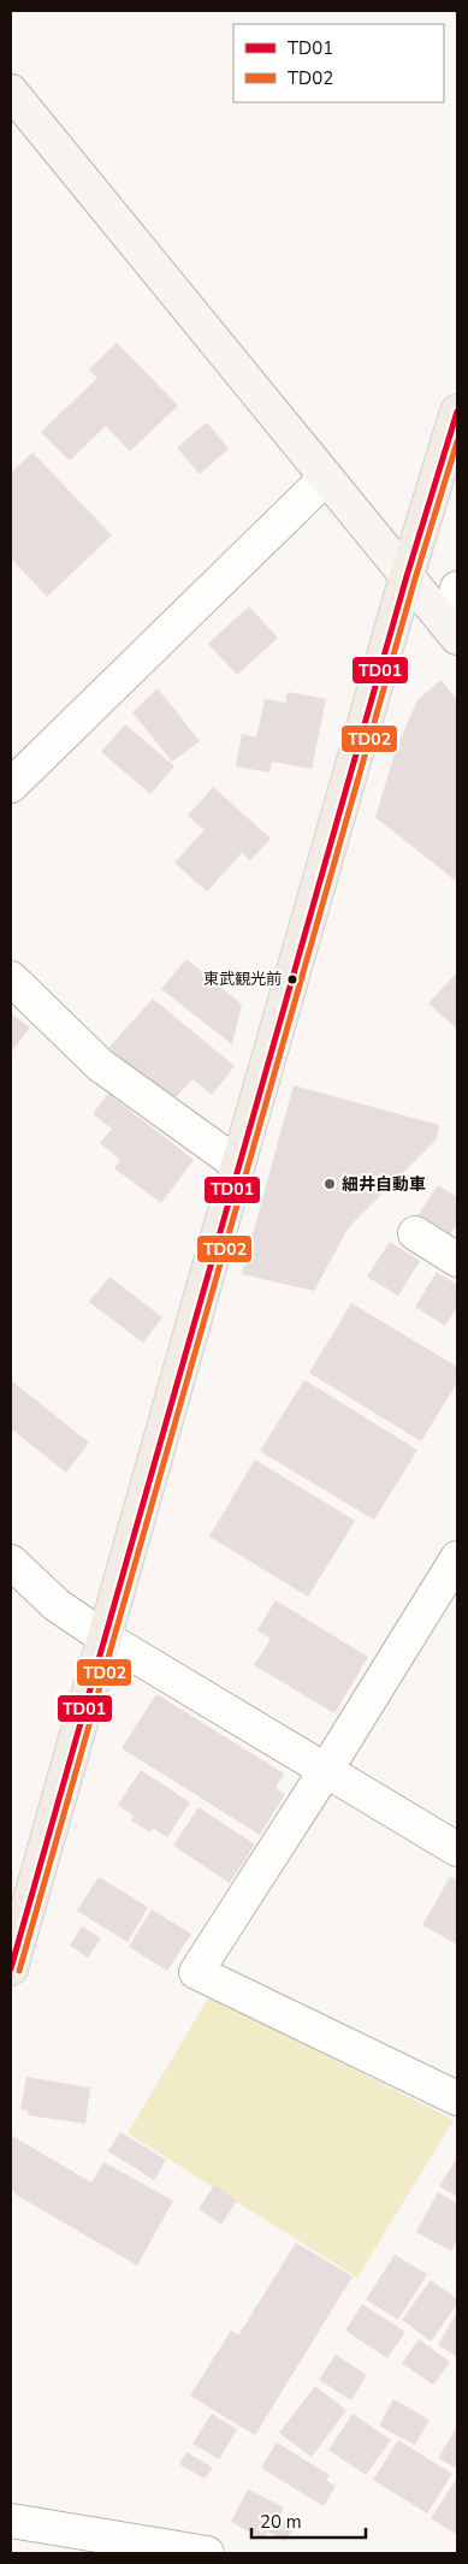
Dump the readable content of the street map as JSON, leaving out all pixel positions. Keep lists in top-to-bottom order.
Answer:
{
  "places": ["東武観光前", "細井自動車"],
  "lines": ["transit line TD01", "transit line TD02"],
  "legend": ["TD01", "TD02"],
  "scale_bar": "20 m"
}
